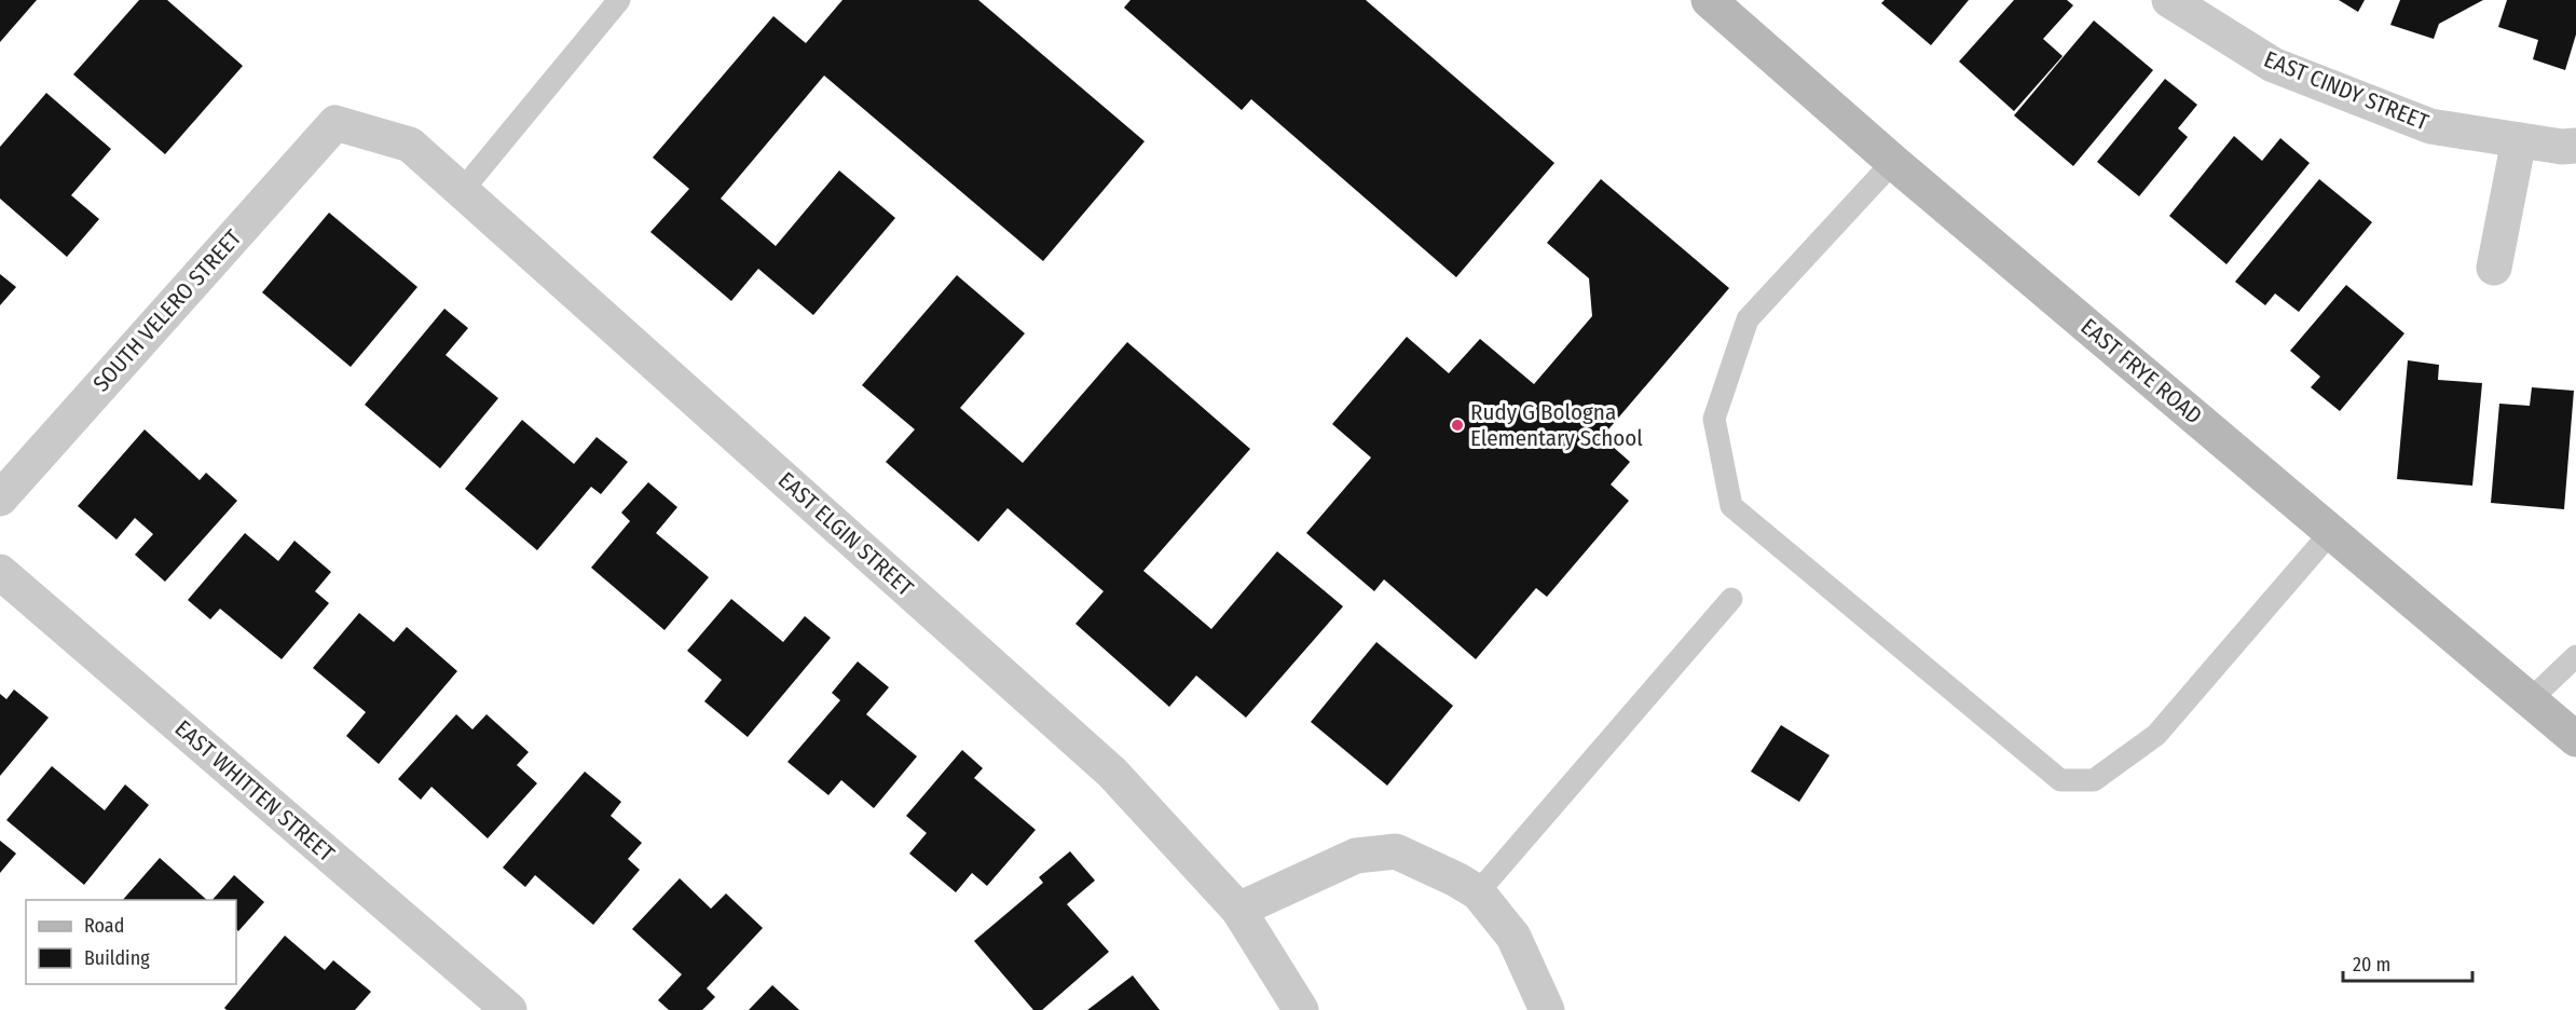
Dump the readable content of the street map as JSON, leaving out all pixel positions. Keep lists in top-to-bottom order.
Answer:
{
  "streets": {
    "street": [
      "EAST CINDY STREET",
      "SOUTH VELERO STREET",
      "EAST FRYE ROAD",
      "EAST ELGIN STREET",
      "EAST WHITTEN STREET"
    ]
  },
  "crossings": [
    ["SOUTH VELERO STREET", "EAST ELGIN STREET"]
  ],
  "places": ["Rudy G Bologna Elementary School"],
  "legend": ["Road", "Building"],
  "scale_bar": "20 m"
}
